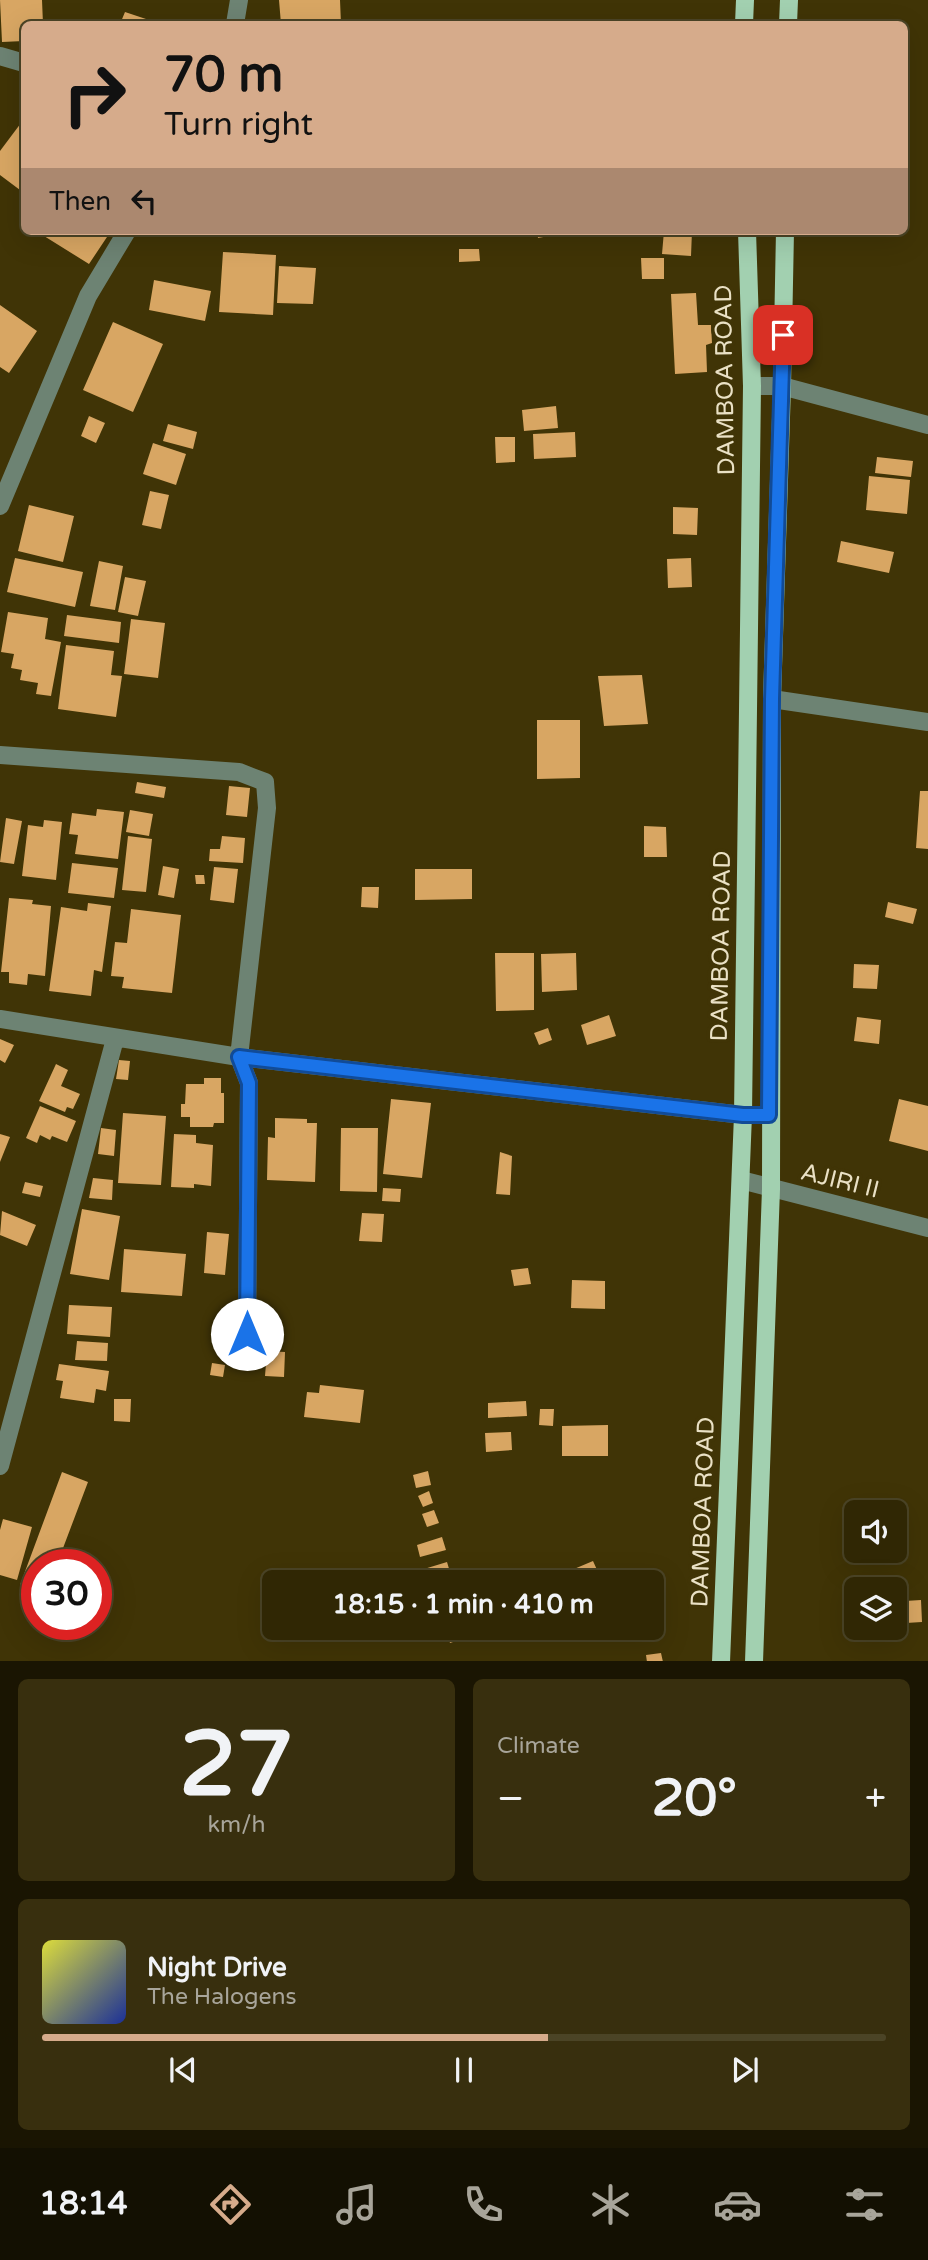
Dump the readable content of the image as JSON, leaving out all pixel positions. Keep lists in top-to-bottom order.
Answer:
{
  "streets": {
    "main road": ["DAMBOA ROAD"],
    "street": ["AJIRI II"]
  },
  "crossings": [
    ["DAMBOA ROAD", "AJIRI II"]
  ],
  "page": {
    "turn": ["70 m", "Turn right"],
    "then": "Then",
    "limit": "30",
    "trip": "18:15 · 1 min · 410 m",
    "tile": [
      ["27", "km/h"],
      "Climate"
    ],
    "heat": ["−", "20°", "+"],
    "song": ["Night Drive", "The Halogens"],
    "tabs": "18:14"
  }
}
